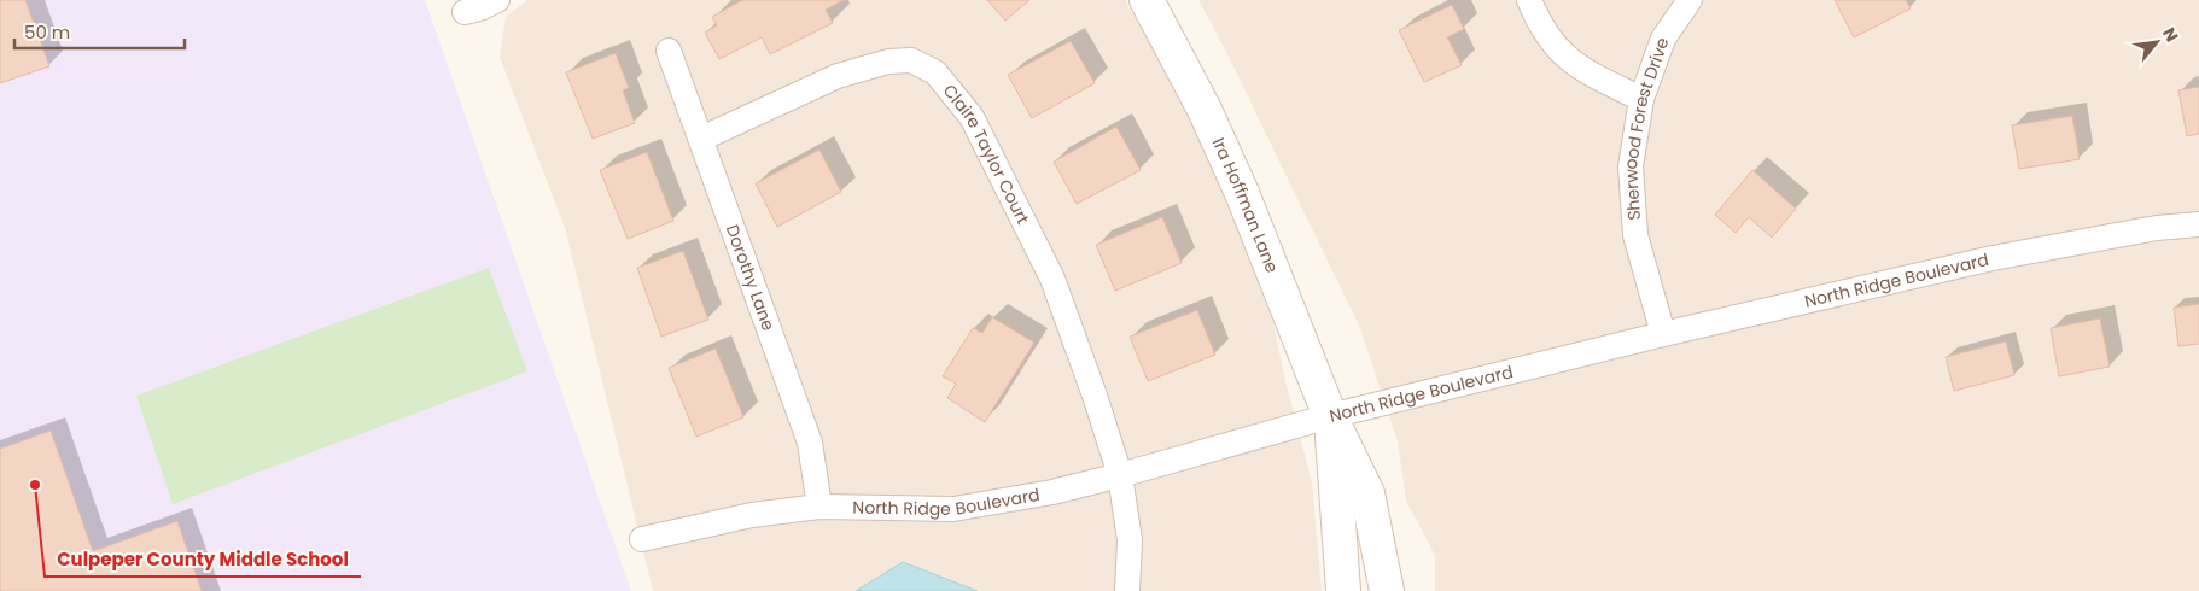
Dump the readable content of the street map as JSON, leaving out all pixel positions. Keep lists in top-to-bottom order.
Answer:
{
  "streets": {
    "main road": ["Ira Hoffman Lane"],
    "street": [
      "Sherwood Forest Drive",
      "Claire Taylor Court",
      "Dorothy Lane",
      "North Ridge Boulevard"
    ]
  },
  "crossings": [
    ["Sherwood Forest Drive", "North Ridge Boulevard"],
    ["Claire Taylor Court", "Dorothy Lane"],
    ["Claire Taylor Court", "North Ridge Boulevard"],
    ["Ira Hoffman Lane", "North Ridge Boulevard"],
    ["Dorothy Lane", "North Ridge Boulevard"]
  ],
  "places": ["Culpeper County Middle School"],
  "scale_bar": "50 m",
  "north": "top right"
}
